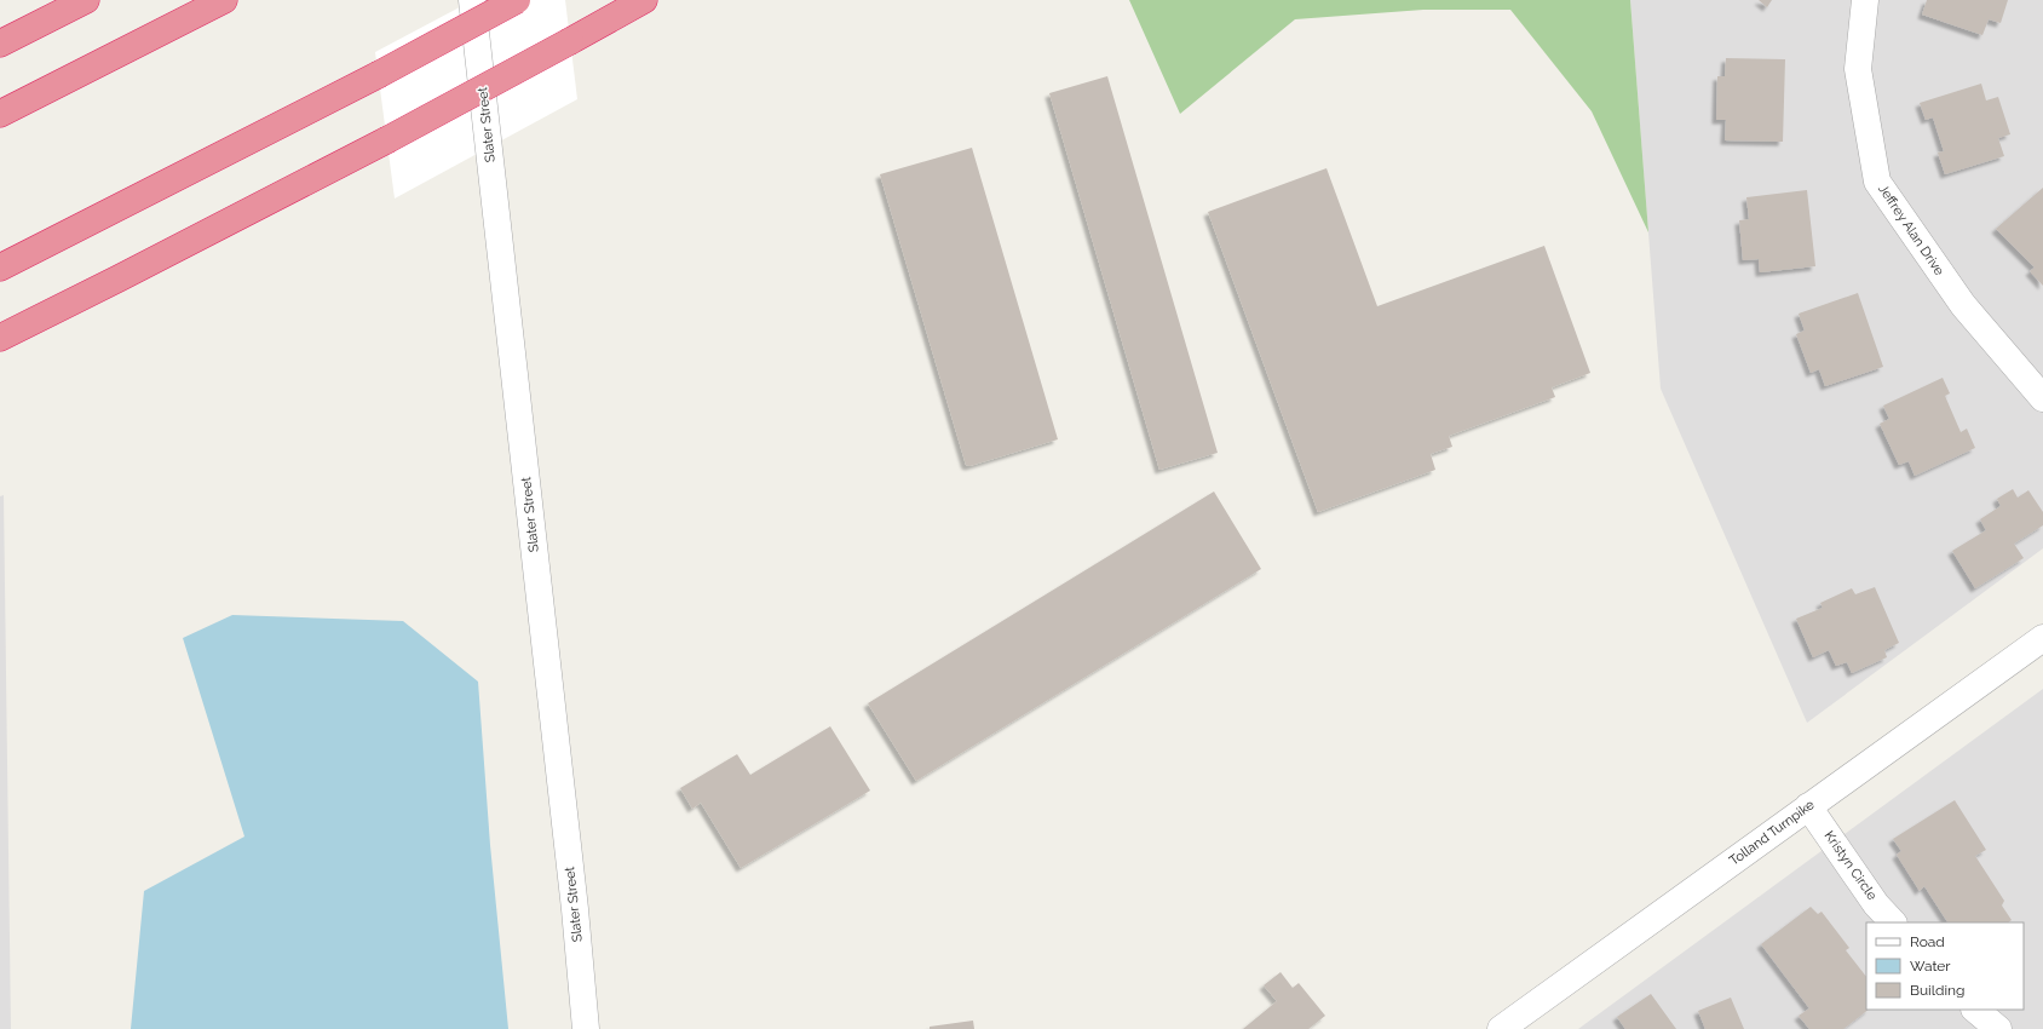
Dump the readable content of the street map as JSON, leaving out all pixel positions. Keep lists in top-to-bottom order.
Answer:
{
  "streets": {
    "street": [
      "Slater Street",
      "Jeffrey Alan Drive",
      "Tolland Turnpike",
      "Kristyn Circle"
    ]
  },
  "crossings": [
    ["Tolland Turnpike", "Kristyn Circle"]
  ],
  "legend": ["Road", "Water", "Building"]
}
